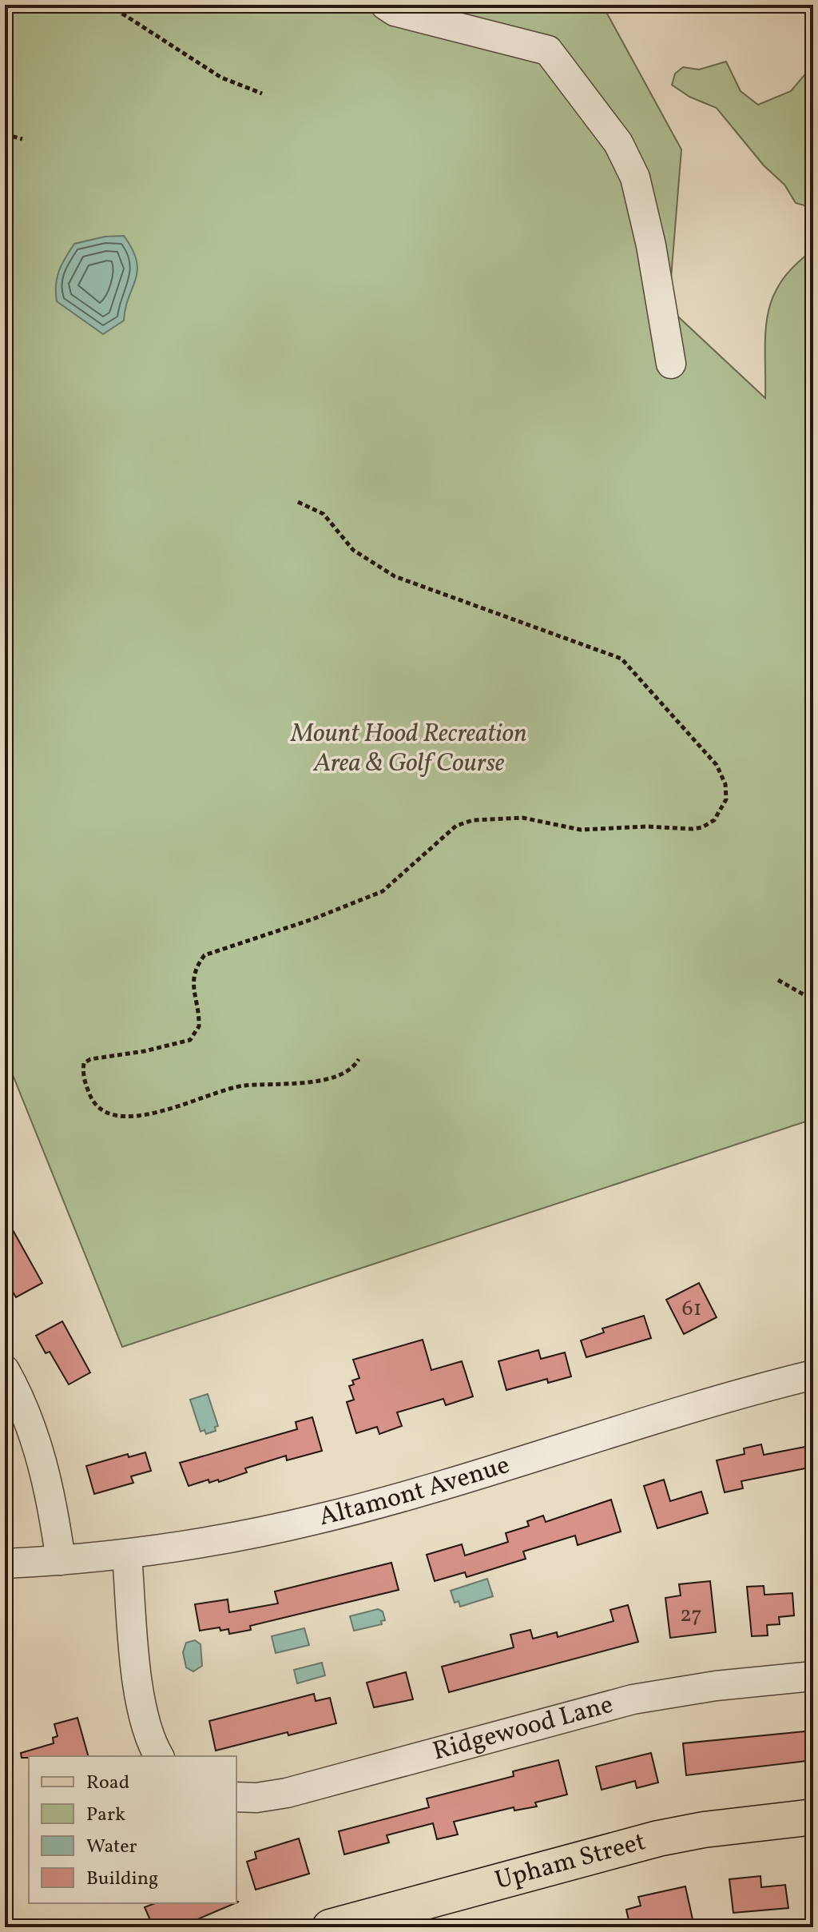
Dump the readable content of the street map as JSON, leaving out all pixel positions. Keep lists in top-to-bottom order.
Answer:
{
  "streets": {
    "main road": ["Upham Street"],
    "street": ["Altamont Avenue", "Ridgewood Lane"]
  },
  "parks": ["Mount Hood Recreation Area & Golf Course"],
  "house_numbers": ["61", "27"],
  "legend": [
    "Road",
    "Park",
    "Water",
    "Building"
  ]
}
